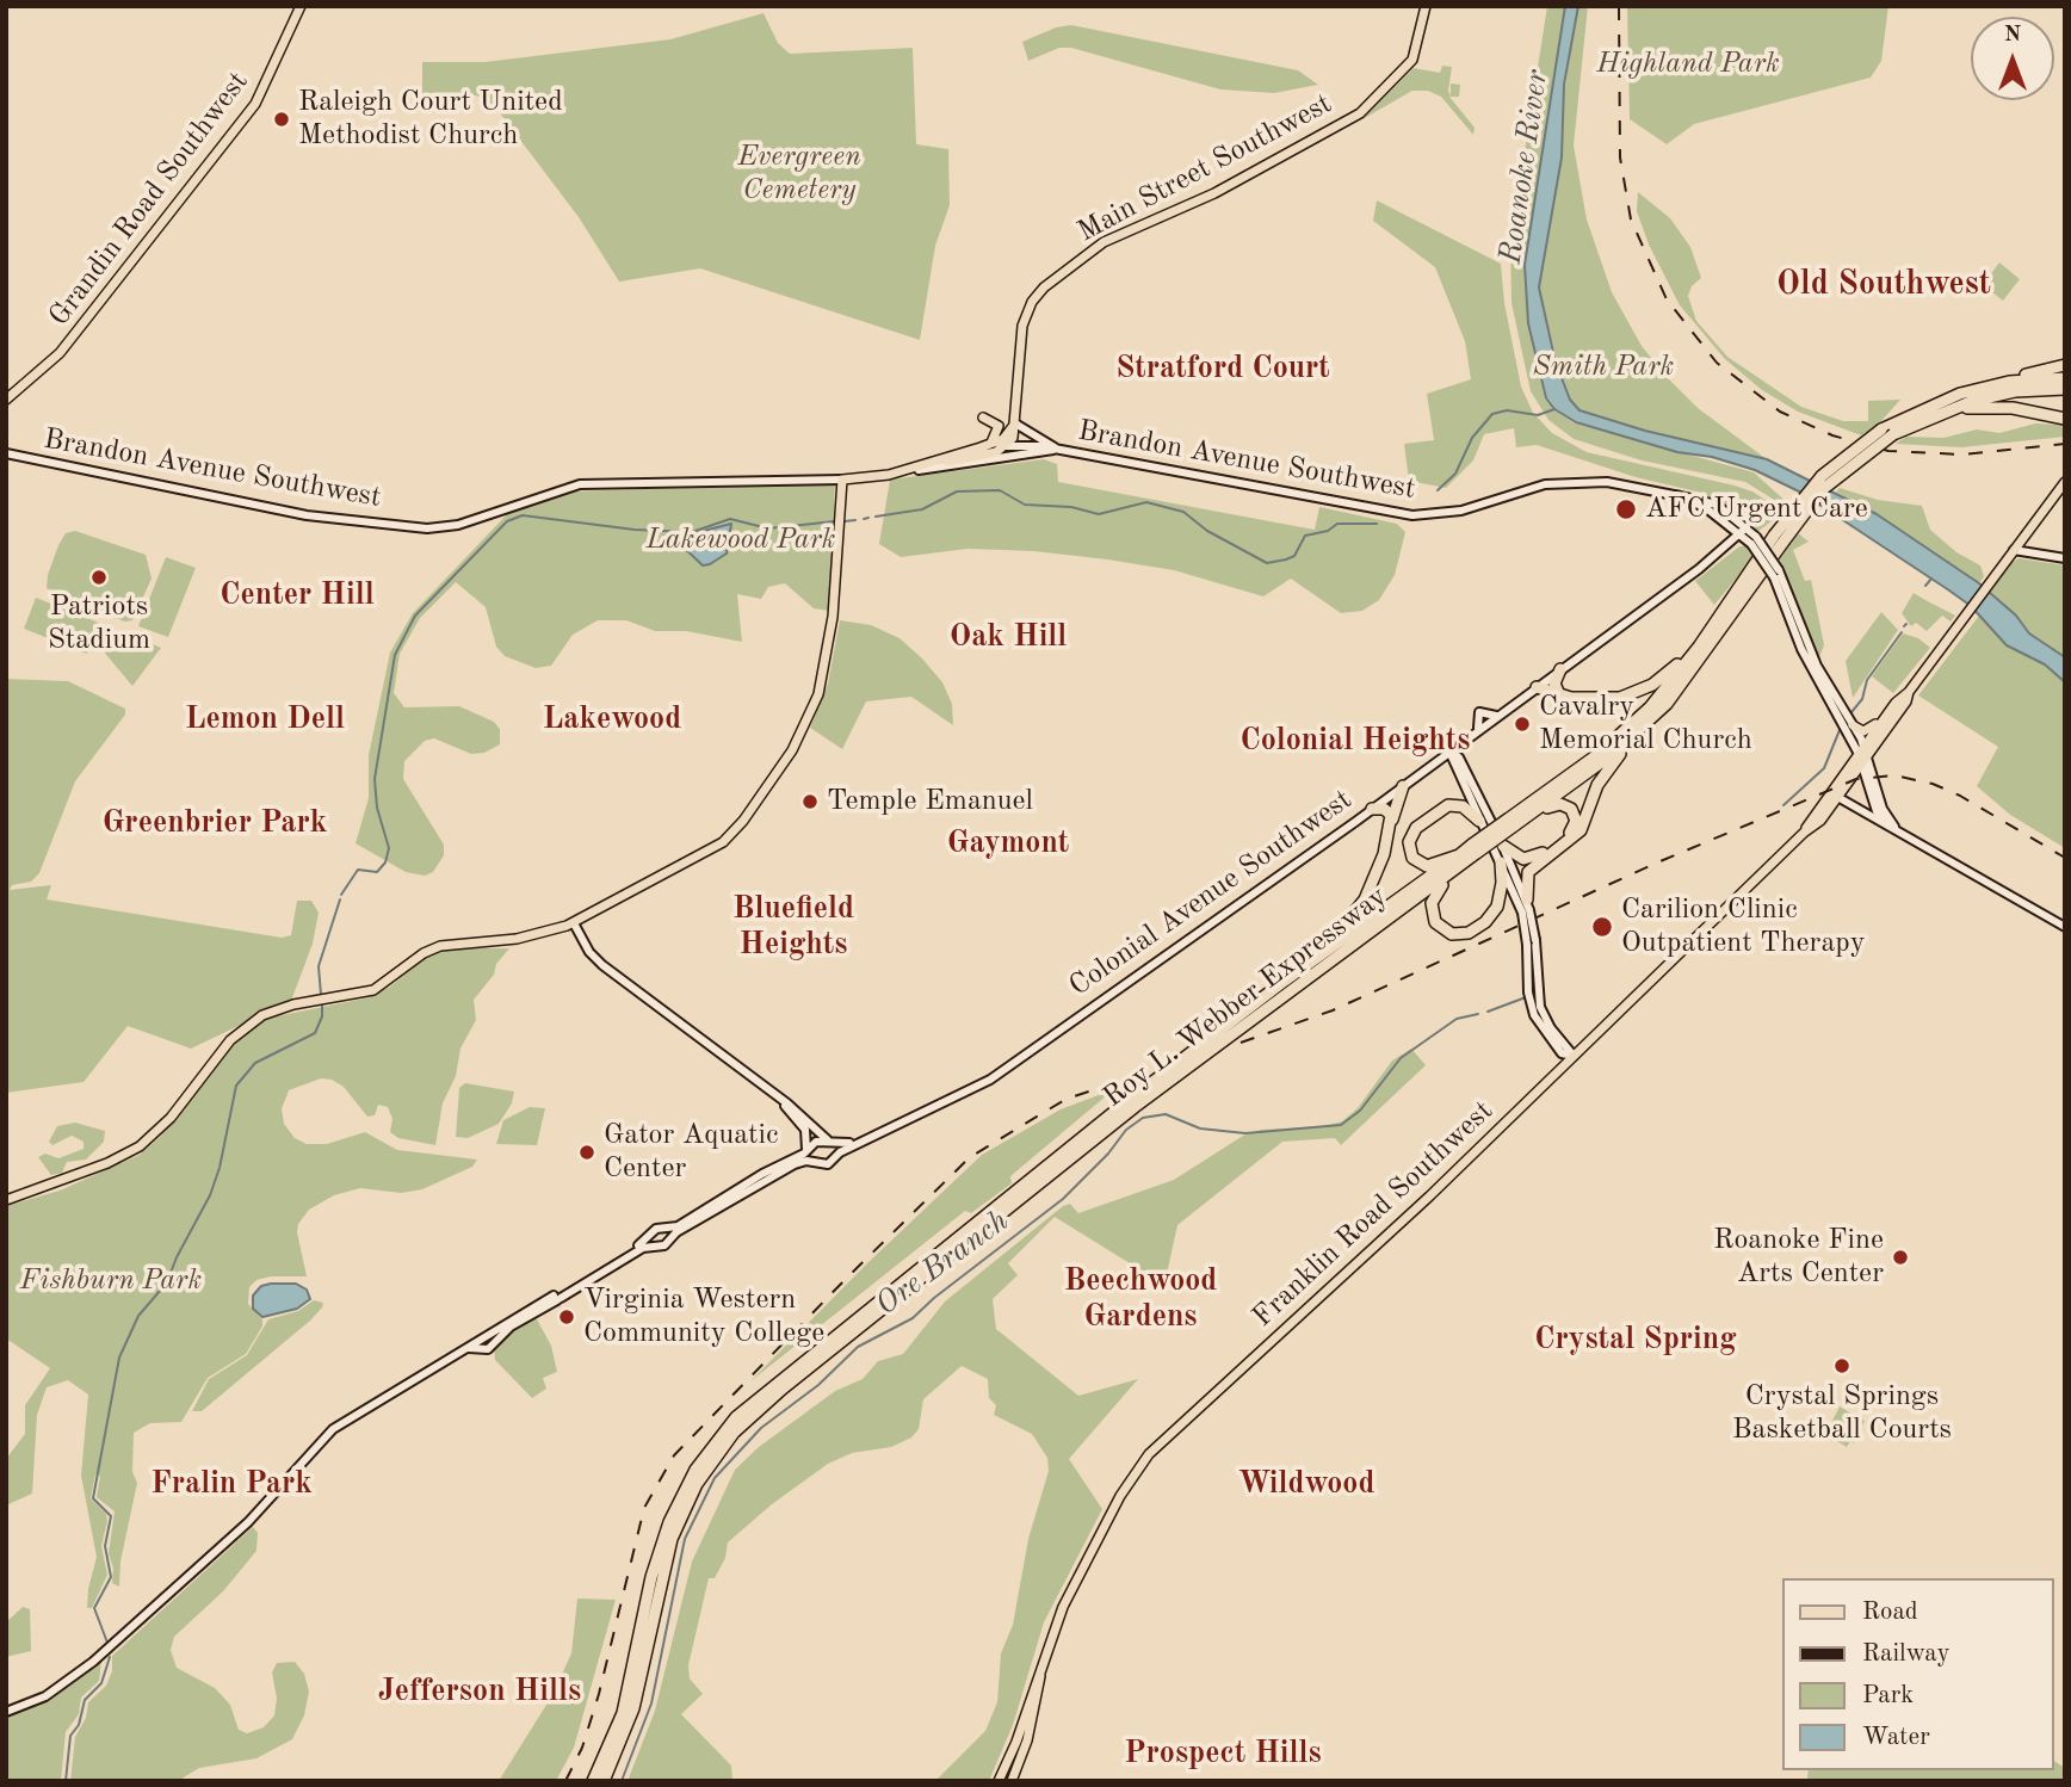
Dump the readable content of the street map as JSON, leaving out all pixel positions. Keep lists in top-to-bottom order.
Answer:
{
  "streets": {
    "highway": ["Roy L. Webber Expressway"],
    "main road": [
      "Main Street Southwest",
      "Grandin Road Southwest",
      "Brandon Avenue Southwest",
      "Colonial Avenue Southwest",
      "Franklin Road Southwest"
    ]
  },
  "crossings": [
    ["Brandon Avenue Southwest", "Colonial Avenue Southwest"],
    ["Brandon Avenue Southwest", "Franklin Road Southwest"]
  ],
  "districts": [
    "Old Southwest",
    "Stratford Court",
    "Center Hill",
    "Oak Hill",
    "Lemon Dell",
    "Lakewood",
    "Colonial Heights",
    "Greenbrier Park",
    "Gaymont",
    "Bluefield Heights",
    "Beechwood Gardens",
    "Crystal Spring",
    "Fralin Park",
    "Wildwood",
    "Jefferson Hills",
    "Prospect Hills"
  ],
  "water": ["Roanoke River", "Ore Branch"],
  "parks": [
    "Highland Park",
    "Evergreen Cemetery",
    "Smith Park",
    "Lakewood Park",
    "Fishburn Park"
  ],
  "places": [
    "Raleigh Court United Methodist Church",
    "AFC Urgent Care",
    "Patriots Stadium",
    "Cavalry Memorial Church",
    "Temple Emanuel",
    "Carilion Clinic Outpatient Therapy",
    "Gator Aquatic Center",
    "Roanoke Fine Arts Center",
    "Virginia Western Community College",
    "Crystal Springs Basketball Courts"
  ],
  "legend": [
    "Road",
    "Railway",
    "Park",
    "Water"
  ],
  "north": "top"
}
